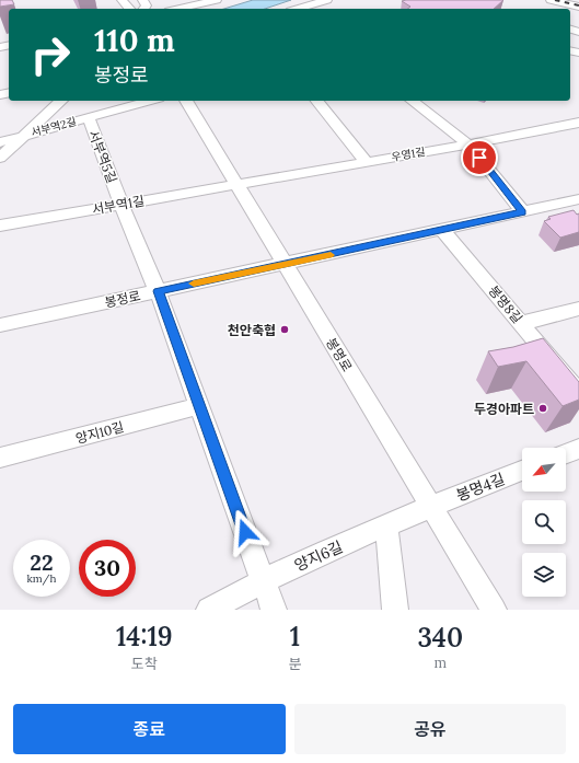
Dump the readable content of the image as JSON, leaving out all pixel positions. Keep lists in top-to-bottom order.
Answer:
{
  "streets": {
    "street": [
      "서부역2길",
      "우영1길",
      "서부역5길",
      "서부역1길",
      "봉정로",
      "봉명8길",
      "봉명로",
      "양지10길",
      "봉명4길",
      "양지6길"
    ]
  },
  "crossings": [
    ["서부역2길", "서부역5길"],
    ["우영1길", "서부역1길"],
    ["우영1길", "봉명로"],
    ["서부역5길", "서부역1길"],
    ["서부역5길", "봉정로"],
    ["서부역5길", "양지10길"],
    ["서부역5길", "양지6길"],
    ["서부역1길", "봉명로"],
    ["봉정로", "봉명8길"],
    ["봉정로", "봉명로"],
    ["봉명로", "봉명4길"],
    ["봉명로", "양지6길"],
    ["봉명4길", "양지6길"]
  ],
  "places": ["천안축협", "두경아파트"],
  "north": "bottom left",
  "page": {
    "turn": ["110 m", "봉정로"],
    "speed": "22 km/h",
    "limit": "30",
    "eta": [
      "14:19",
      "도착",
      "1",
      "분",
      "340",
      "m"
    ],
    "buttons": ["종료", "공유"]
  }
}
